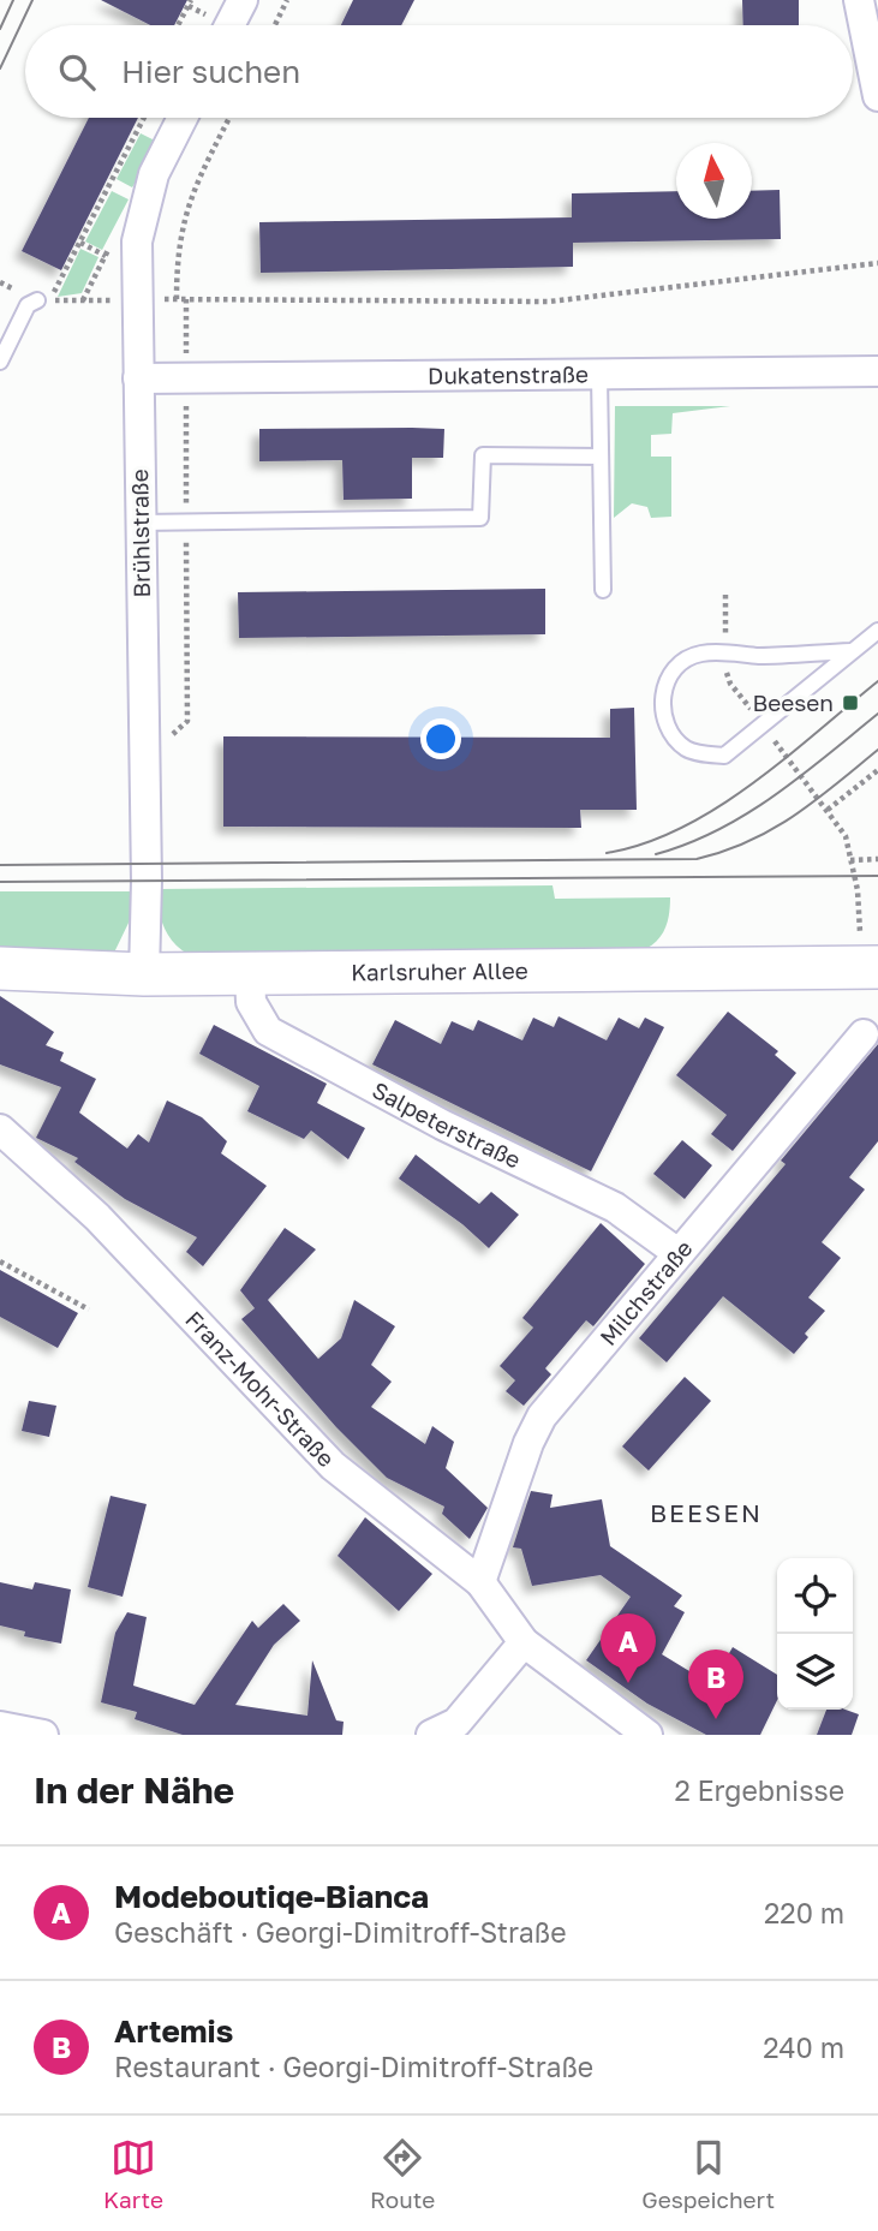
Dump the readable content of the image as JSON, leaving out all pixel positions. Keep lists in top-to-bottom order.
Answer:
{
  "streets": {
    "street": [
      "Dukatenstraße",
      "Brühlstraße",
      "Karlsruher Allee",
      "Salpeterstraße",
      "Milchstraße",
      "Franz-Mohr-Straße"
    ]
  },
  "crossings": [
    ["Dukatenstraße", "Brühlstraße"],
    ["Brühlstraße", "Karlsruher Allee"],
    ["Karlsruher Allee", "Salpeterstraße"],
    ["Salpeterstraße", "Milchstraße"],
    ["Milchstraße", "Franz-Mohr-Straße"]
  ],
  "districts": ["BEESEN"],
  "places": {
    "transit": ["Beesen"]
  },
  "north": "top",
  "page": {
    "search": "Hier suchen",
    "pins": ["A", "B"],
    "heading": ["In der Nähe", "2 Ergebnisse"],
    "list": [
      {
        "mark": "A",
        "name": "Modeboutiqe-Bianca",
        "note": "Geschäft · Georgi-Dimitroff-Straße",
        "value": "220 m"
      },
      {
        "mark": "B",
        "name": "Artemis",
        "note": "Restaurant · Georgi-Dimitroff-Straße",
        "value": "240 m"
      }
    ],
    "nav": ["Karte", "Route", "Gespeichert"]
  }
}
